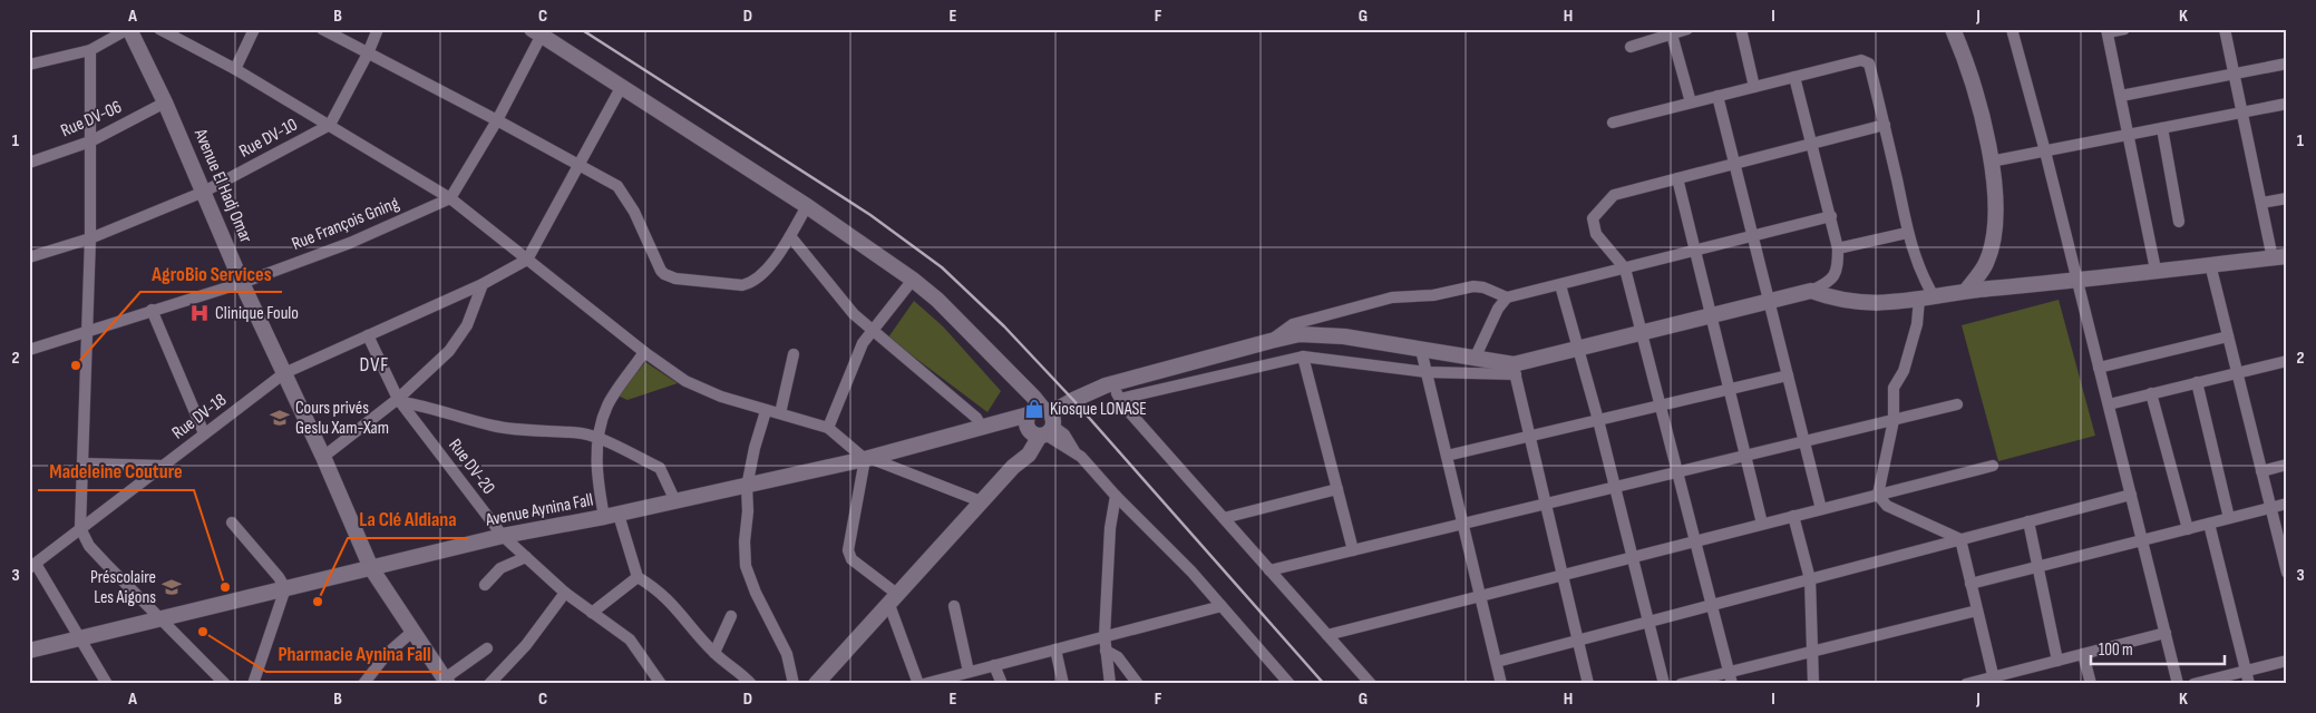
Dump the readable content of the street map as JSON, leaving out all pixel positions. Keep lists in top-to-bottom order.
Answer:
{
  "streets": {
    "main road": ["Avenue El Hadj Omar", "Avenue Aynina Fall"],
    "street": [
      "Rue DV-06",
      "Rue DV-10",
      "Rue François Gning",
      "Rue DV-18",
      "Rue DV-20"
    ]
  },
  "crossings": [
    ["Rue DV-06", "Avenue El Hadj Omar"],
    ["Rue DV-10", "Avenue El Hadj Omar"],
    ["Avenue El Hadj Omar", "Rue François Gning"],
    ["Avenue El Hadj Omar", "Rue DV-18"],
    ["Avenue El Hadj Omar", "Avenue Aynina Fall"],
    ["Rue DV-18", "Rue DV-20"],
    ["Rue DV-20", "Avenue Aynina Fall"]
  ],
  "districts": ["DVF"],
  "places": {
    "hospital": ["Clinique Foulo"],
    "other": [
      "AgroBio Services",
      "Madeleine Couture",
      "La Clé Aldiana",
      "Pharmacie Aynina Fall"
    ],
    "shop": ["Kiosque LONASE"],
    "school or university": ["Cours privés Geslu Xam-Xam", "Préscolaire Les Aigons"]
  },
  "scale_bar": "100 m",
  "grid": {
    "columns": [
      "A",
      "B",
      "C",
      "D",
      "E",
      "F",
      "G",
      "H",
      "I",
      "J",
      "K"
    ],
    "rows": ["1", "2", "3"]
  }
}
